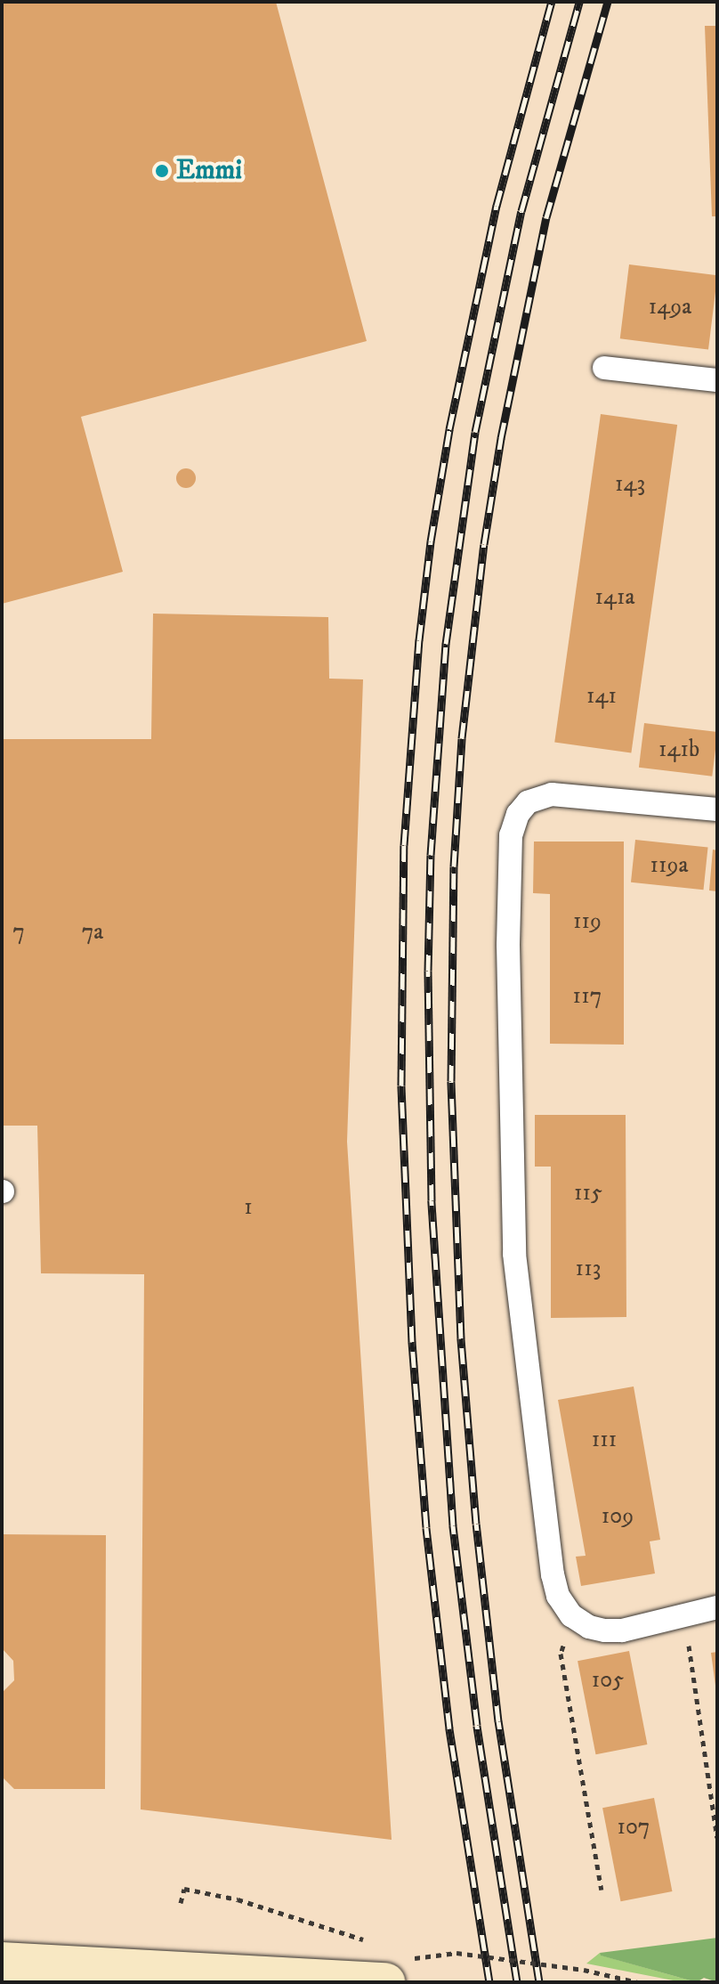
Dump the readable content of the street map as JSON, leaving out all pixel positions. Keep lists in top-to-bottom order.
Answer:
{
  "places": ["Emmi"],
  "house_numbers": [
    "149a",
    "143",
    "141a",
    "141",
    "141b",
    "119a",
    "119",
    "7",
    "7a",
    "117",
    "115",
    "1",
    "113",
    "111",
    "109",
    "105",
    "107"
  ]
}
